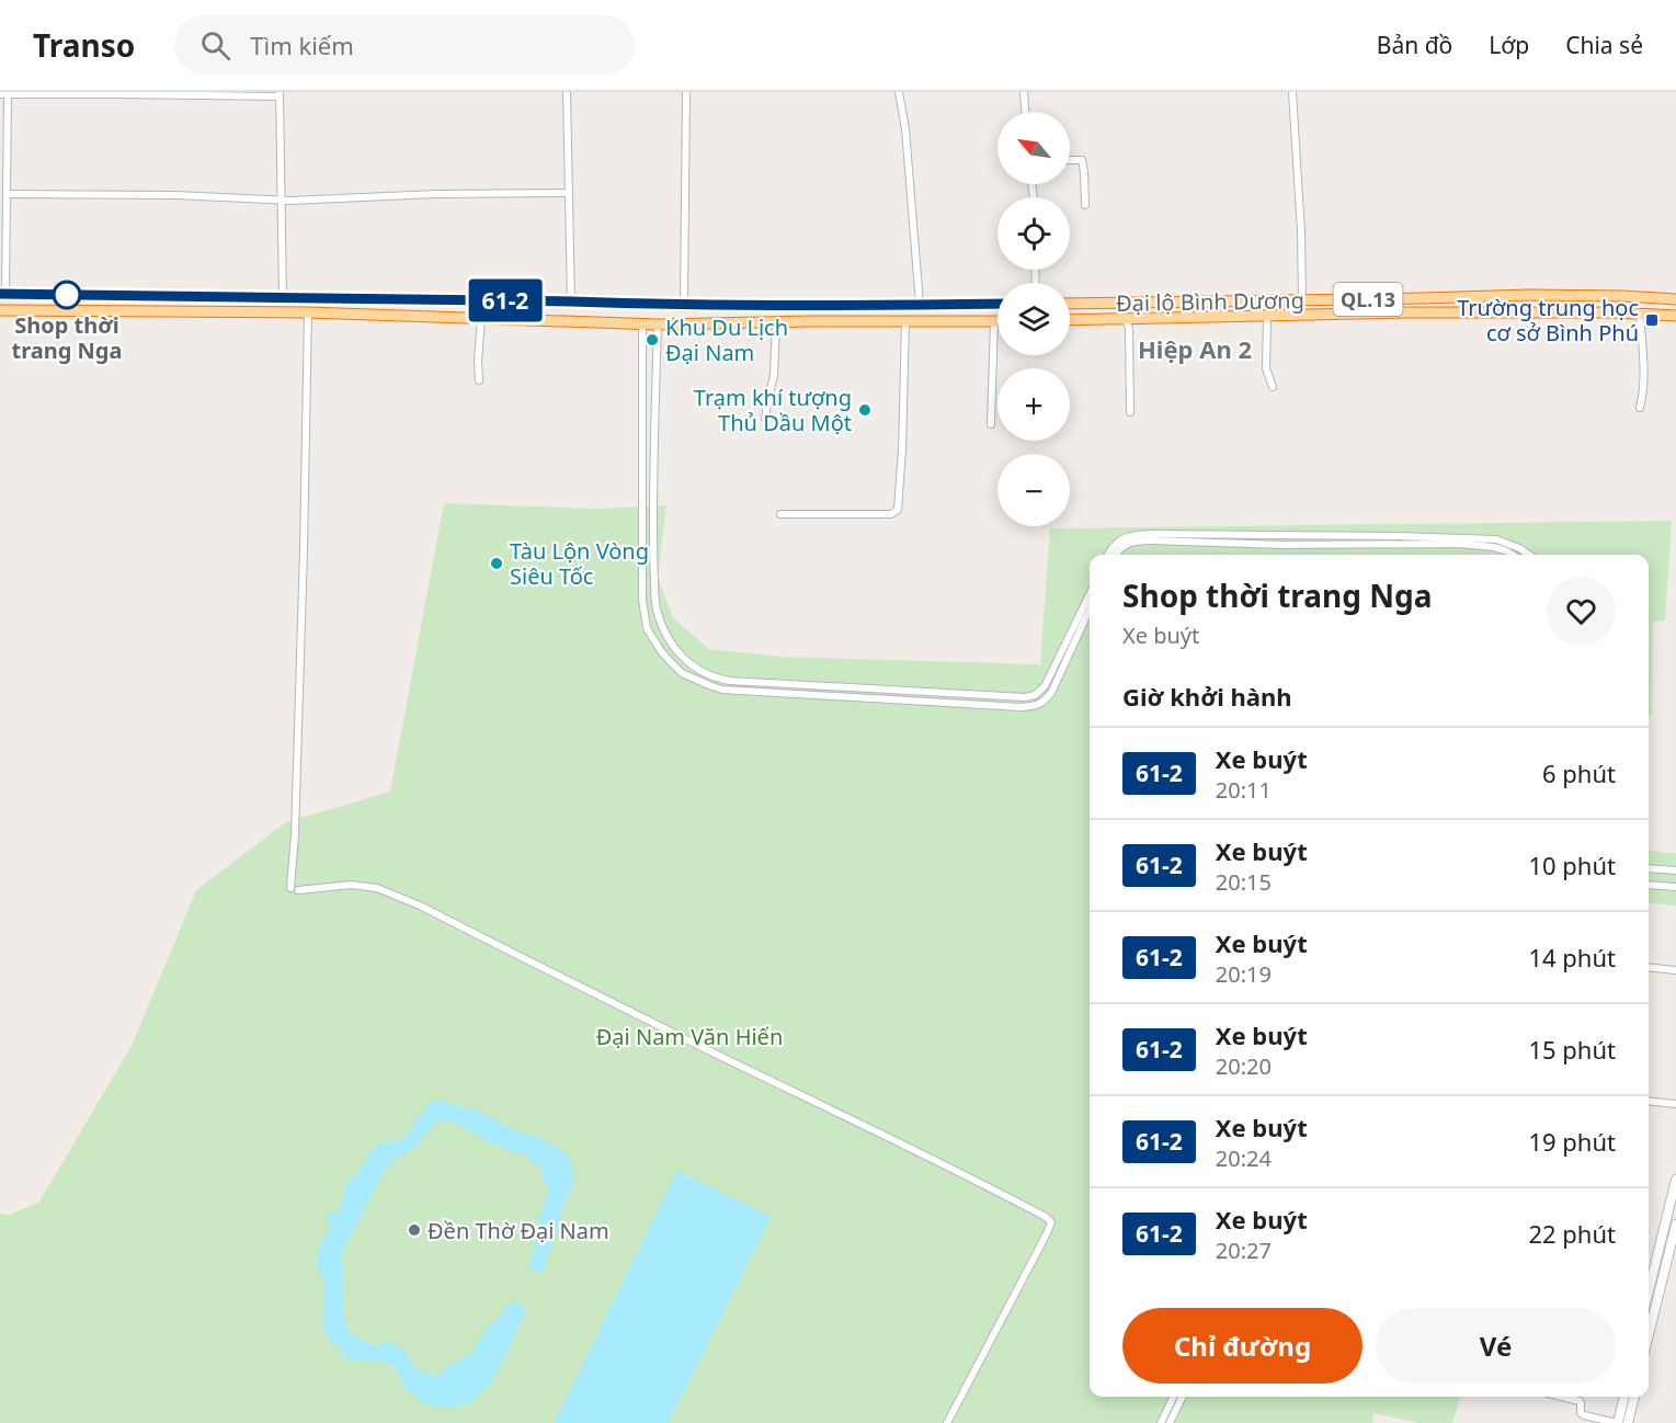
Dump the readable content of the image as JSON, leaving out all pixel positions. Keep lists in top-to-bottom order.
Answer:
{
  "streets": {
    "highway": ["QL.13", "Đại lộ Bình Dương"]
  },
  "districts": ["Hiệp An 2"],
  "parks": ["Đại Nam Văn Hiến"],
  "places": {
    "other": [
      "Shop thời trang Nga",
      "Khu Du Lịch Đại Nam",
      "Trạm khí tượng Thủ Dầu Một",
      "Tàu Lộn Vòng Siêu Tốc",
      "Đền Thờ Đại Nam"
    ],
    "transit": ["Trường trung học cơ sở Bình Phú"]
  },
  "lines": ["bus line 61-2"],
  "north": "top left",
  "page": {
    "header": "Transo",
    "search": "Tìm kiếm",
    "nav": ["Bản đồ", "Lớp", "Chia sẻ"],
    "on_map": "61-2",
    "map_buttons": ["+", "−"],
    "heading": [
      ["Shop thời trang Nga", "Xe buýt"],
      "Giờ khởi hành"
    ],
    "list": [
      {
        "mark": "61-2",
        "name": "Xe buýt",
        "note": "20:11",
        "value": "6 phút"
      },
      {
        "mark": "61-2",
        "name": "Xe buýt",
        "note": "20:15",
        "value": "10 phút"
      },
      {
        "mark": "61-2",
        "name": "Xe buýt",
        "note": "20:19",
        "value": "14 phút"
      },
      {
        "mark": "61-2",
        "name": "Xe buýt",
        "note": "20:20",
        "value": "15 phút"
      },
      {
        "mark": "61-2",
        "name": "Xe buýt",
        "note": "20:24",
        "value": "19 phút"
      },
      {
        "mark": "61-2",
        "name": "Xe buýt",
        "note": "20:27",
        "value": "22 phút"
      }
    ],
    "buttons": ["Chỉ đường", "Vé"]
  }
}
